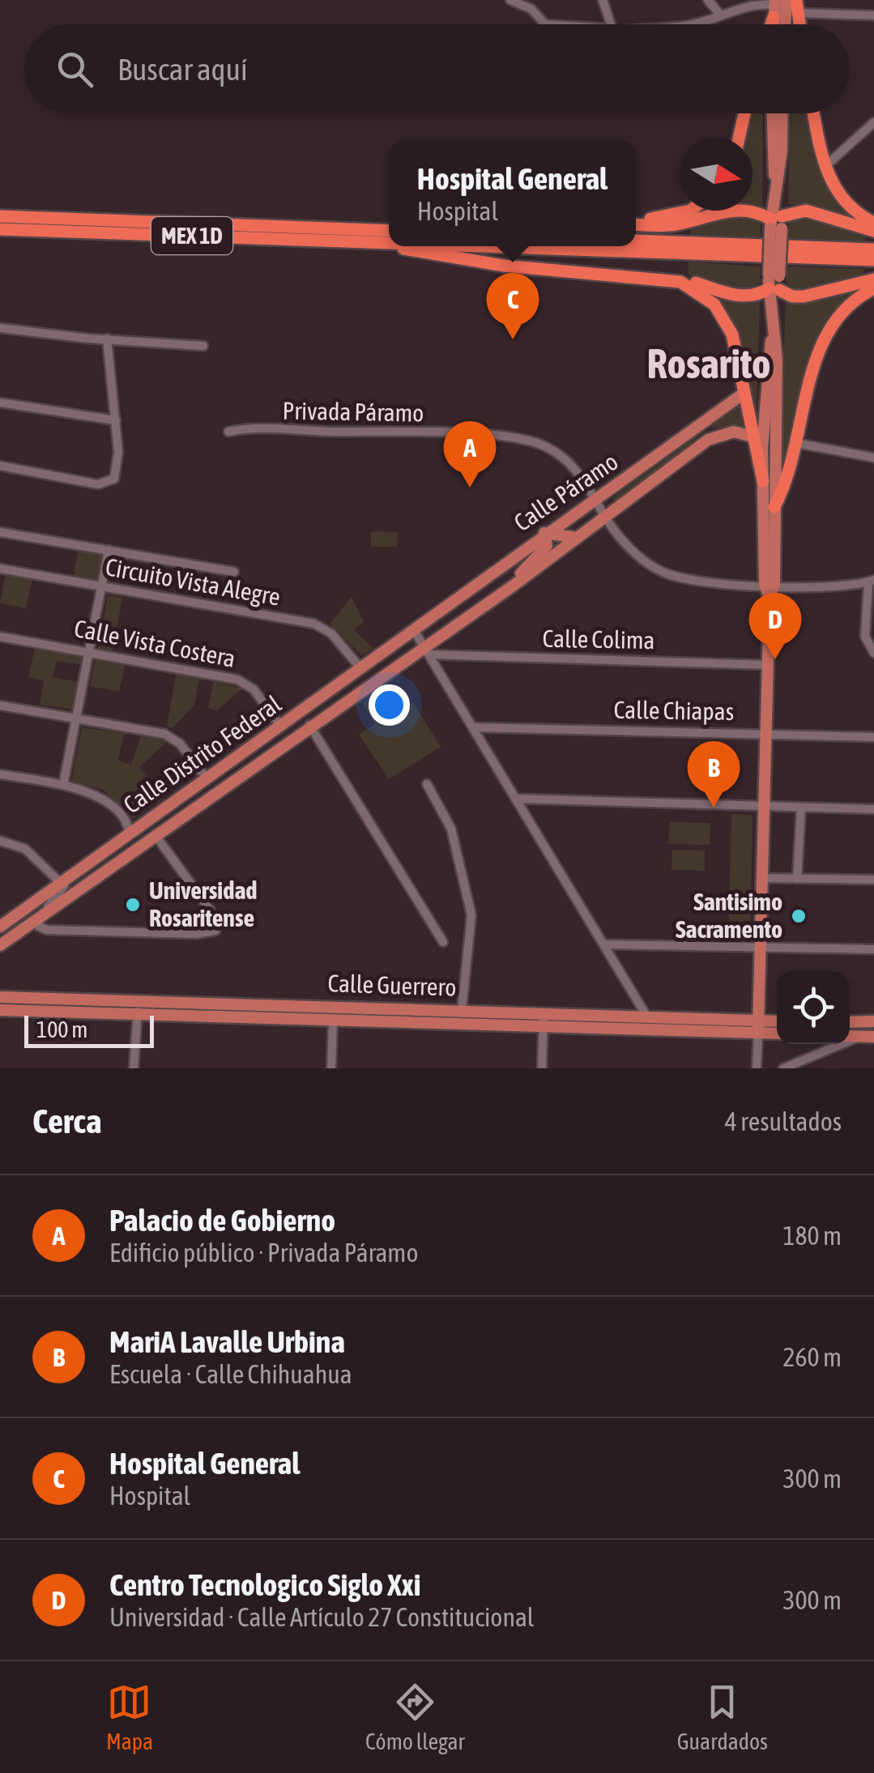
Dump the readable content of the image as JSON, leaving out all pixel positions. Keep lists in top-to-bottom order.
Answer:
{
  "streets": {
    "highway": ["MEX 1D"],
    "main road": ["Calle Páramo", "Calle Distrito Federal", "Calle Guerrero"],
    "street": [
      "Privada Páramo",
      "Circuito Vista Alegre",
      "Calle Colima",
      "Calle Vista Costera",
      "Calle Chiapas"
    ]
  },
  "crossings": [
    ["Privada Páramo", "Calle Páramo"],
    ["Calle Páramo", "Calle Colima"],
    ["Calle Páramo", "Calle Distrito Federal"],
    ["Circuito Vista Alegre", "Calle Distrito Federal"],
    ["Calle Colima", "Calle Distrito Federal"],
    ["Calle Vista Costera", "Calle Distrito Federal"]
  ],
  "districts": ["Rosarito"],
  "places": ["Universidad Rosaritense", "Santisimo Sacramento"],
  "scale_bar": "100 m",
  "north": "right",
  "page": {
    "search": "Buscar aquí",
    "popup": ["Hospital General", "Hospital"],
    "pins": [
      "C",
      "A",
      "D",
      "B"
    ],
    "scale": "100 m",
    "heading": ["Cerca", "4 resultados"],
    "list": [
      {
        "mark": "A",
        "name": "Palacio de Gobierno",
        "note": "Edificio público · Privada Páramo",
        "value": "180 m"
      },
      {
        "mark": "B",
        "name": "MariA Lavalle Urbina",
        "note": "Escuela · Calle Chihuahua",
        "value": "260 m"
      },
      {
        "mark": "C",
        "name": "Hospital General",
        "note": "Hospital",
        "value": "300 m"
      },
      {
        "mark": "D",
        "name": "Centro Tecnologico Siglo Xxi",
        "note": "Universidad · Calle Artículo 27 Constitucional",
        "value": "300 m"
      }
    ],
    "nav": ["Mapa", "Cómo llegar", "Guardados"]
  }
}
